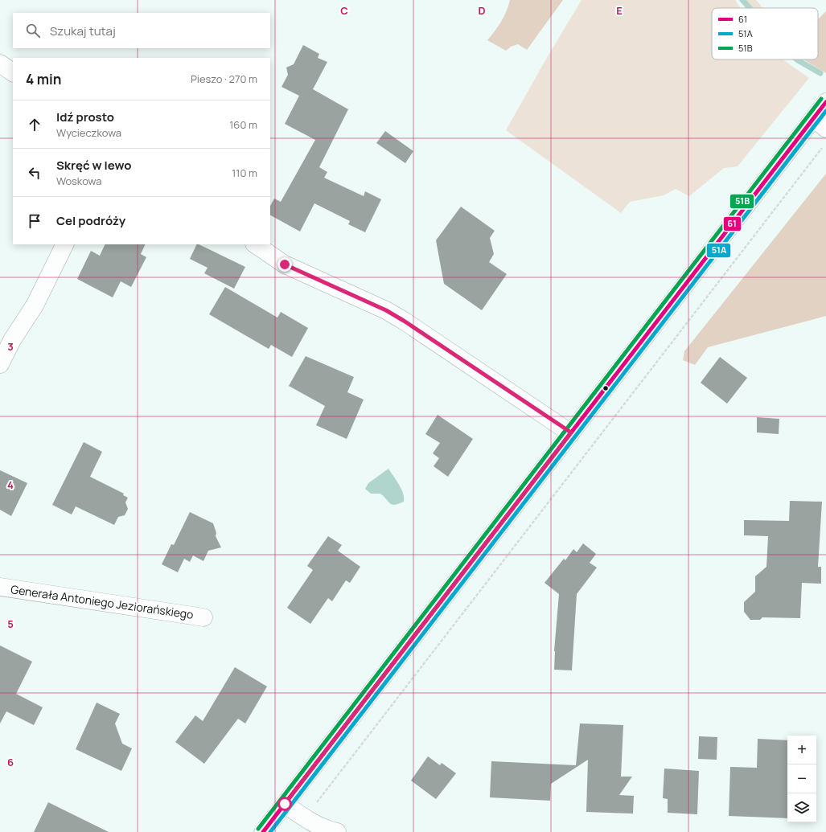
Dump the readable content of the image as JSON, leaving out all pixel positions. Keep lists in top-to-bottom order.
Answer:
{
  "streets": {
    "street": ["Generała Antoniego Jeziorańskiego"]
  },
  "lines": ["transit line 51B", "transit line 61", "transit line 51A"],
  "legend": ["61", "51A", "51B"],
  "page": {
    "search": "Szukaj tutaj",
    "heading": ["4 min", "Pieszo · 270 m"],
    "list": [
      ["Idź prosto", "Wycieczkowa", "160 m"],
      ["Skręć w lewo", "Woskowa", "110 m"],
      "Cel podróży"
    ],
    "map_buttons": ["+", "−"]
  },
  "grid": {
    "columns": ["C", "D", "E"],
    "rows": [
      "3",
      "4",
      "5",
      "6"
    ]
  }
}
